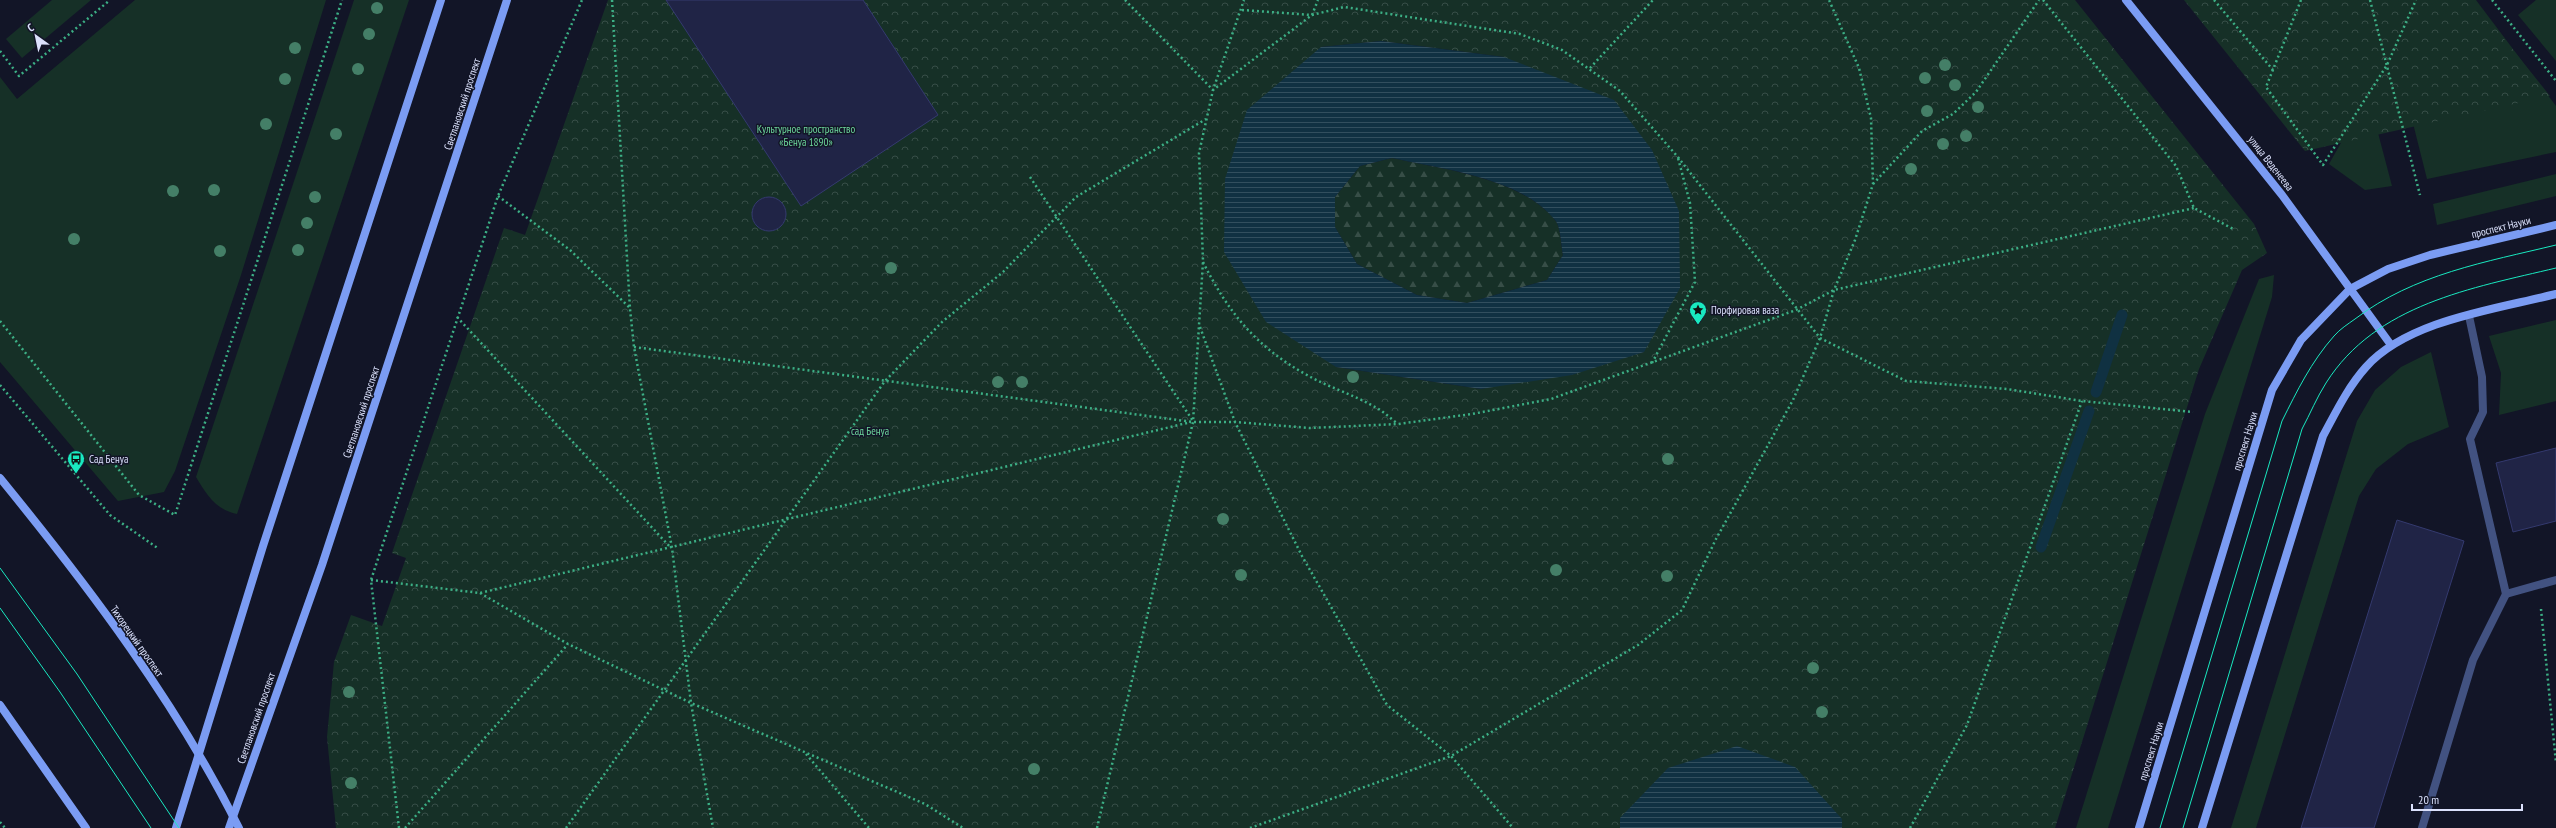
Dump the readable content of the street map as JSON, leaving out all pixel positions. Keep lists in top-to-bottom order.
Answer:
{
  "streets": {
    "main road": [
      "Светлановский проспект",
      "улица Веденеева",
      "проспект Науки",
      "Тихорецкий проспект"
    ]
  },
  "crossings": [
    ["Светлановский проспект", "Тихорецкий проспект"],
    ["улица Веденеева", "проспект Науки"]
  ],
  "parks": ["Культурное пространство «Бенуа 1890»", "сад Бенуа"],
  "places": {
    "place": ["Порфировая ваза"],
    "bus stop": ["Сад Бенуа"]
  },
  "scale_bar": "20 m",
  "north": "top left"
}
